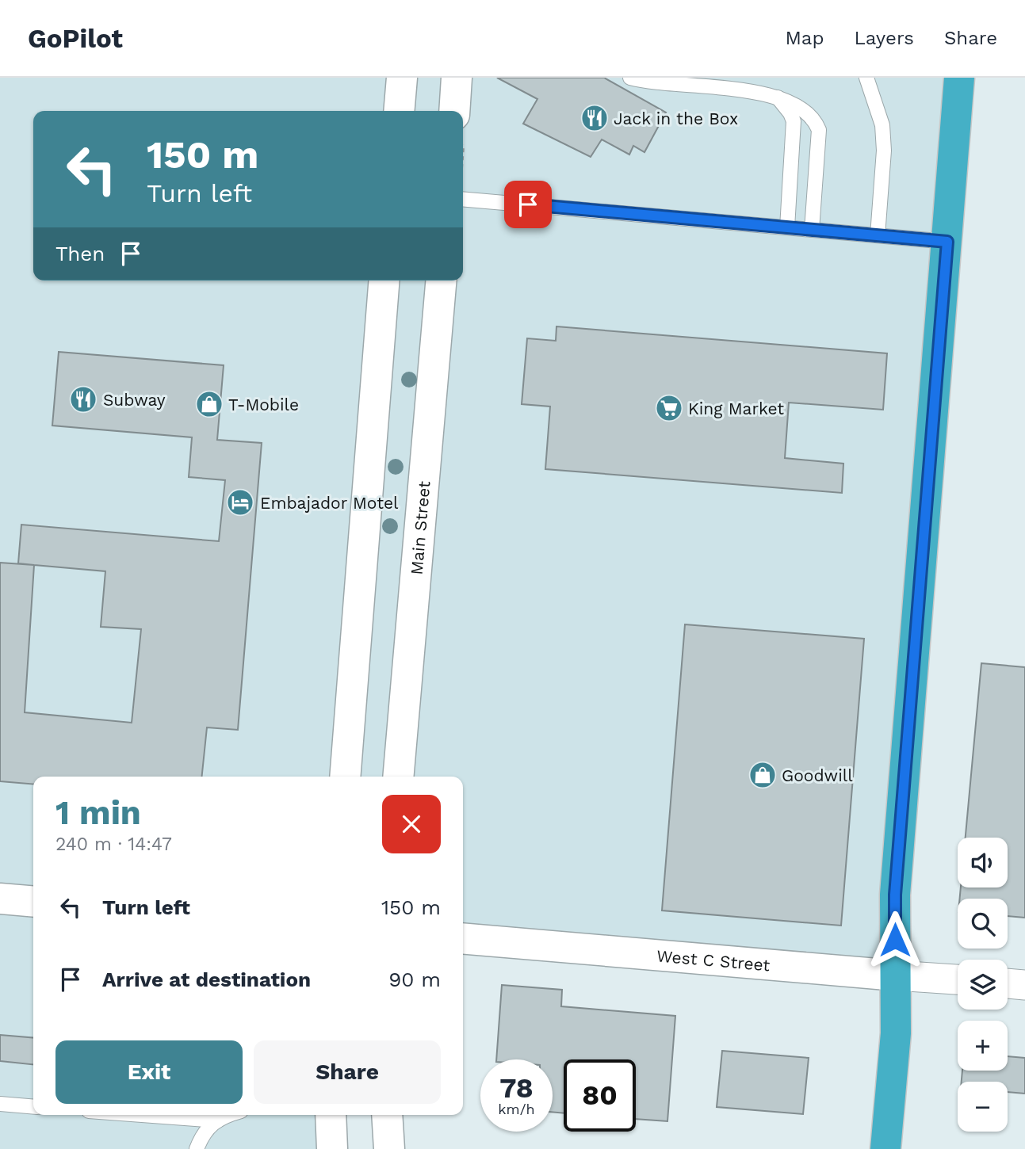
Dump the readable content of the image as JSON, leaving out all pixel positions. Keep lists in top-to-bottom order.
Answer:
{
  "streets": {
    "main road": ["Main Street", "West C Street"]
  },
  "places": {
    "restaurant": ["Jack in the Box", "Subway"],
    "shop": ["T-Mobile", "Goodwill"],
    "supermarket": ["King Market"],
    "hotel": ["Embajador Motel"]
  },
  "page": {
    "header": "GoPilot",
    "nav": ["Map", "Layers", "Share"],
    "turn": ["150 m", "Turn left"],
    "then": "Then",
    "heading": ["1 min", "240 m · 14:47"],
    "map_buttons": ["+", "−"],
    "list": [
      {
        "name": "Turn left",
        "value": "150 m"
      },
      {
        "name": "Arrive at destination",
        "value": "90 m"
      }
    ],
    "buttons": ["Exit", "Share"],
    "speed": "78 km/h",
    "limit": "80"
  }
}
